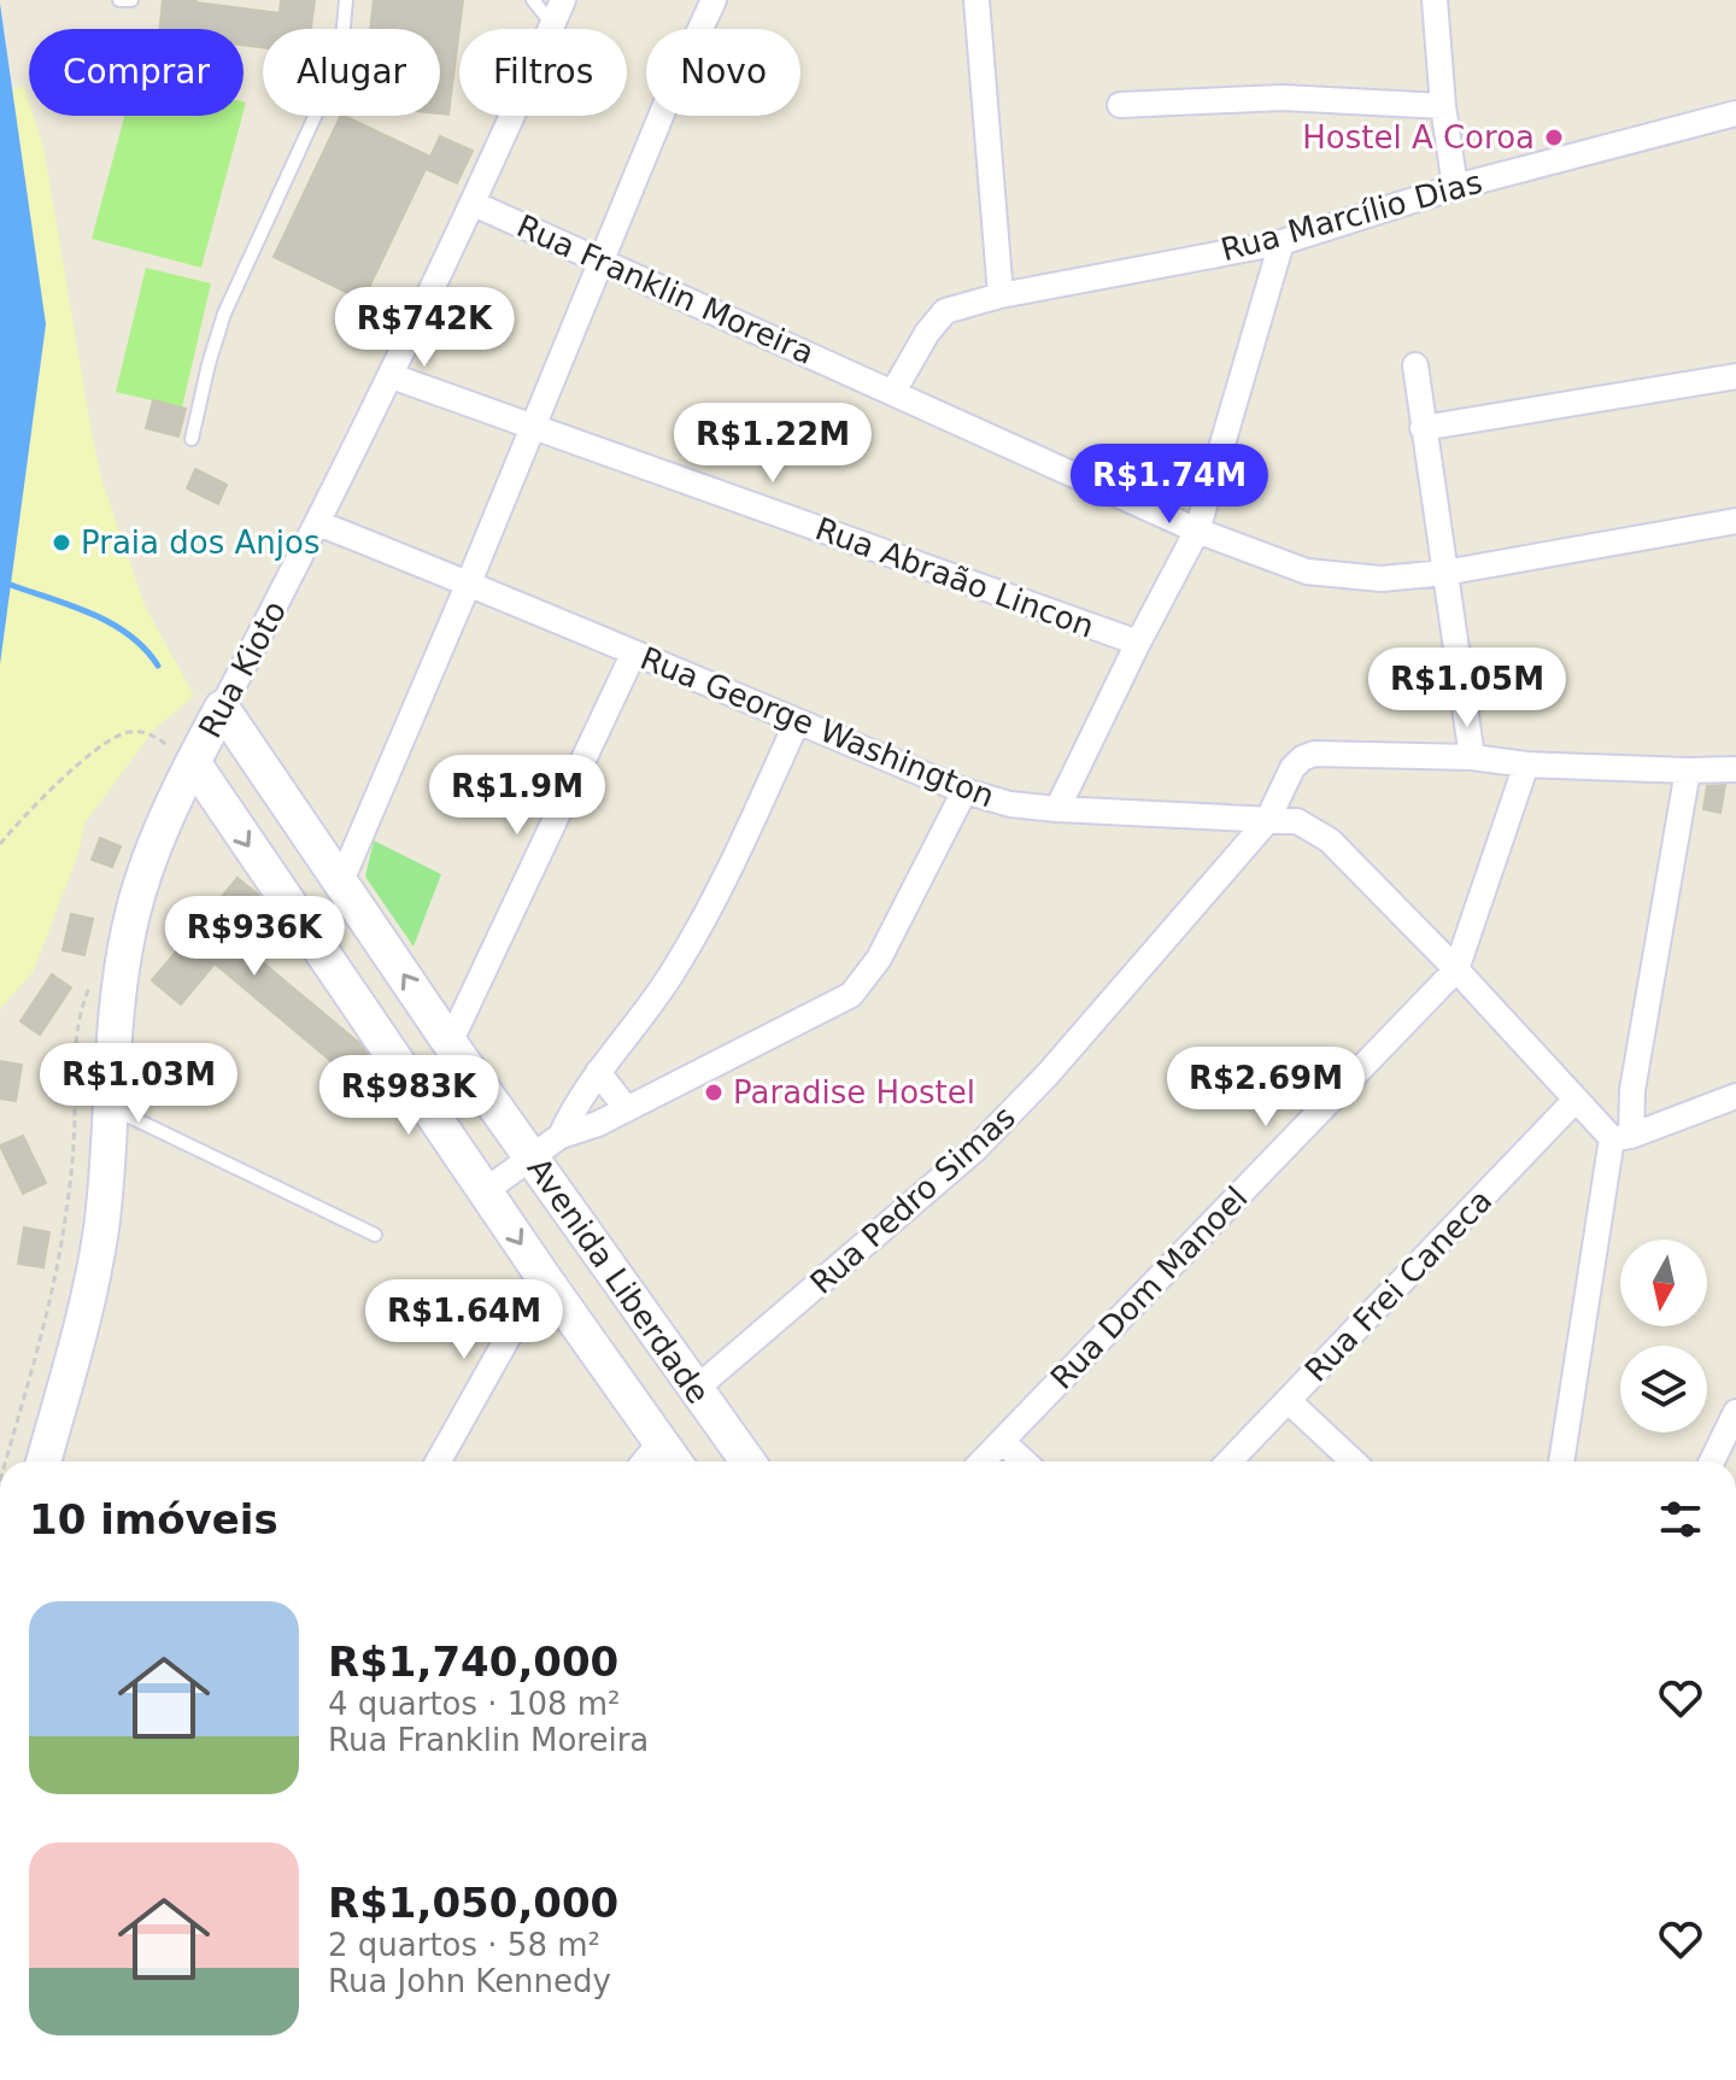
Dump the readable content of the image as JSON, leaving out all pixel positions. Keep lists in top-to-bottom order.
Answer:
{
  "streets": {
    "main road": ["Rua Kioto", "Avenida Liberdade"],
    "street": [
      "Rua Marcílio Dias",
      "Rua Franklin Moreira",
      "Rua Abraão Lincon",
      "Rua George Washington",
      "Rua Pedro Simas",
      "Rua Frei Caneca",
      "Rua Dom Manoel"
    ]
  },
  "crossings": [
    ["Rua Marcílio Dias", "Rua Franklin Moreira"],
    ["Rua Franklin Moreira", "Rua Kioto"],
    ["Rua Abraão Lincon", "Rua Kioto"],
    ["Rua Kioto", "Rua George Washington"],
    ["Rua Kioto", "Avenida Liberdade"],
    ["Rua George Washington", "Rua Pedro Simas"],
    ["Rua George Washington", "Rua Frei Caneca"],
    ["Rua George Washington", "Rua Dom Manoel"],
    ["Rua Pedro Simas", "Avenida Liberdade"],
    ["Rua Pedro Simas", "Rua Dom Manoel"]
  ],
  "places": ["Hostel A Coroa", "Praia dos Anjos", "Paradise Hostel"],
  "north": "bottom",
  "page": {
    "chip": [
      "Comprar",
      "Alugar",
      "Filtros",
      "Novo"
    ],
    "price": [
      "R$742K",
      "R$1.22M",
      "R$1.74M",
      "R$1.05M",
      "R$1.9M",
      "R$936K",
      "R$1.03M",
      "R$2.69M",
      "R$983K",
      "R$1.64M"
    ],
    "heading": "10 imóveis",
    "list": [
      {
        "name": "R$1,740,000",
        "note": "4 quartos · 108 m² · Rua Franklin Moreira"
      },
      {
        "name": "R$1,050,000",
        "note": "2 quartos · 58 m² · Rua John Kennedy"
      }
    ]
  }
}
